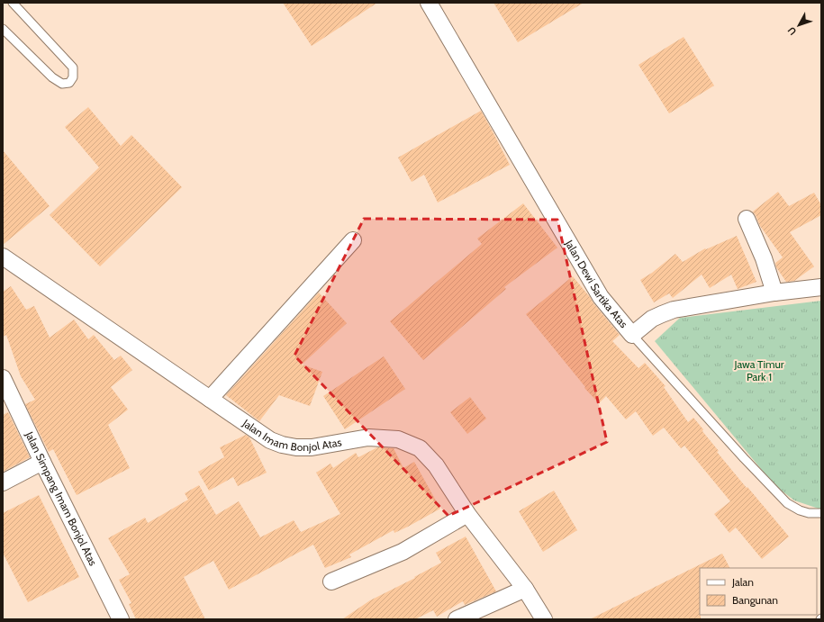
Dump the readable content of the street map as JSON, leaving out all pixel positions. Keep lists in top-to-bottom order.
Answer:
{
  "streets": {
    "street": ["Jalan Dewi Sartika Atas", "Jalan Imam Bonjol Atas", "Jalan Simpang Imam Bonjol Atas"]
  },
  "parks": ["Jawa Timur Park 1"],
  "legend": ["Jalan", "Bangunan"],
  "north": "bottom left"
}
